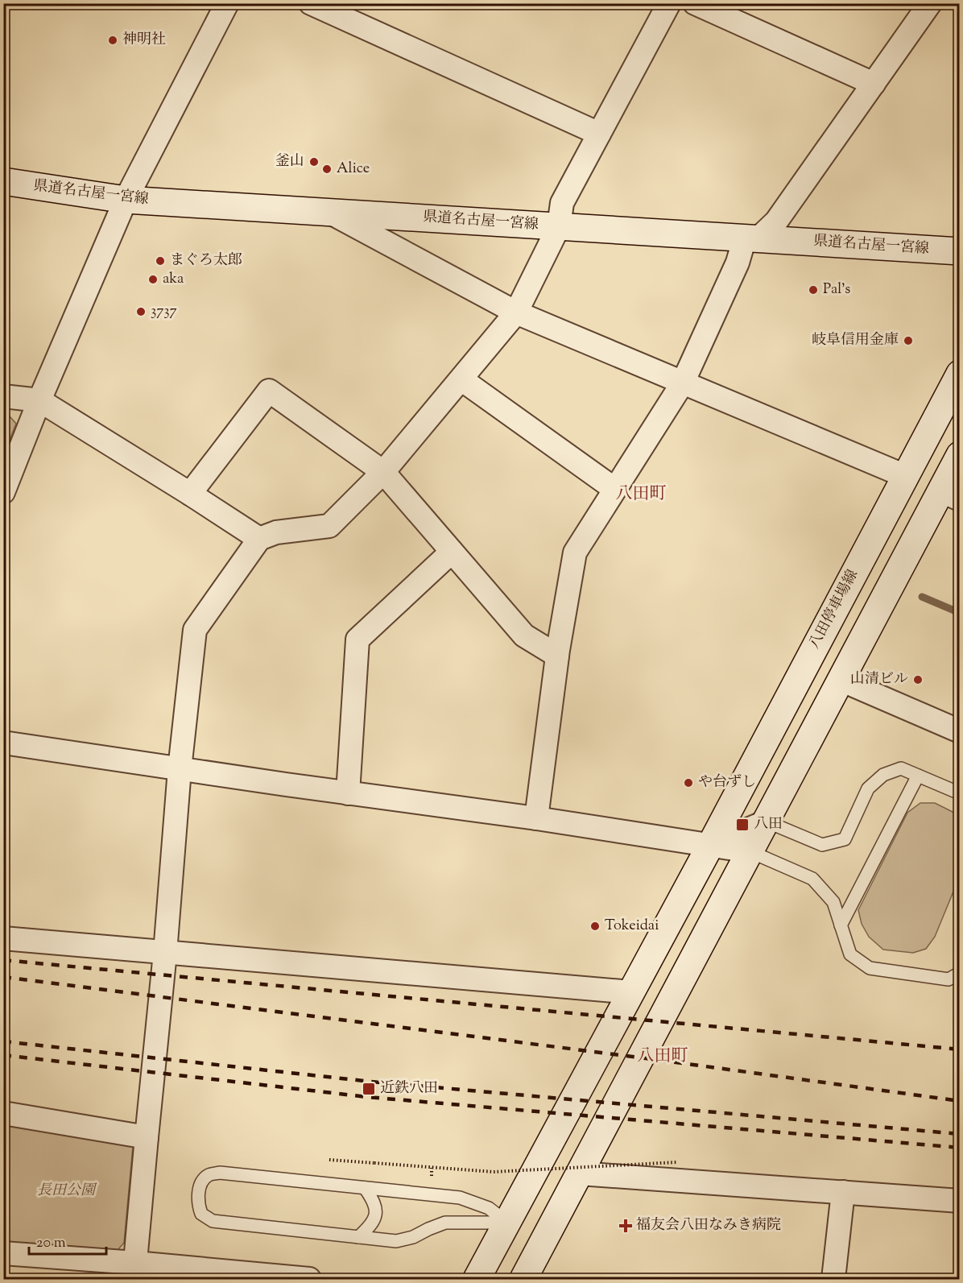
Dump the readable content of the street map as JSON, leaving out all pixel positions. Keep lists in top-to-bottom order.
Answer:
{
  "streets": {
    "main road": ["県道名古屋一宮線", "八田停車場線"]
  },
  "districts": ["八田町", "八田町"],
  "parks": ["長田公園"],
  "places": {
    "other": [
      "神明社",
      "釜山",
      "Alice",
      "まぐろ太郎",
      "aka",
      "Pal's",
      "3737",
      "岐阜信用金庫",
      "山清ビル",
      "や台ずし",
      "Tokeidai"
    ],
    "transit": ["八田", "近鉄八田"],
    "health": ["福友会八田なみき病院"]
  },
  "scale_bar": "20 m"
}
